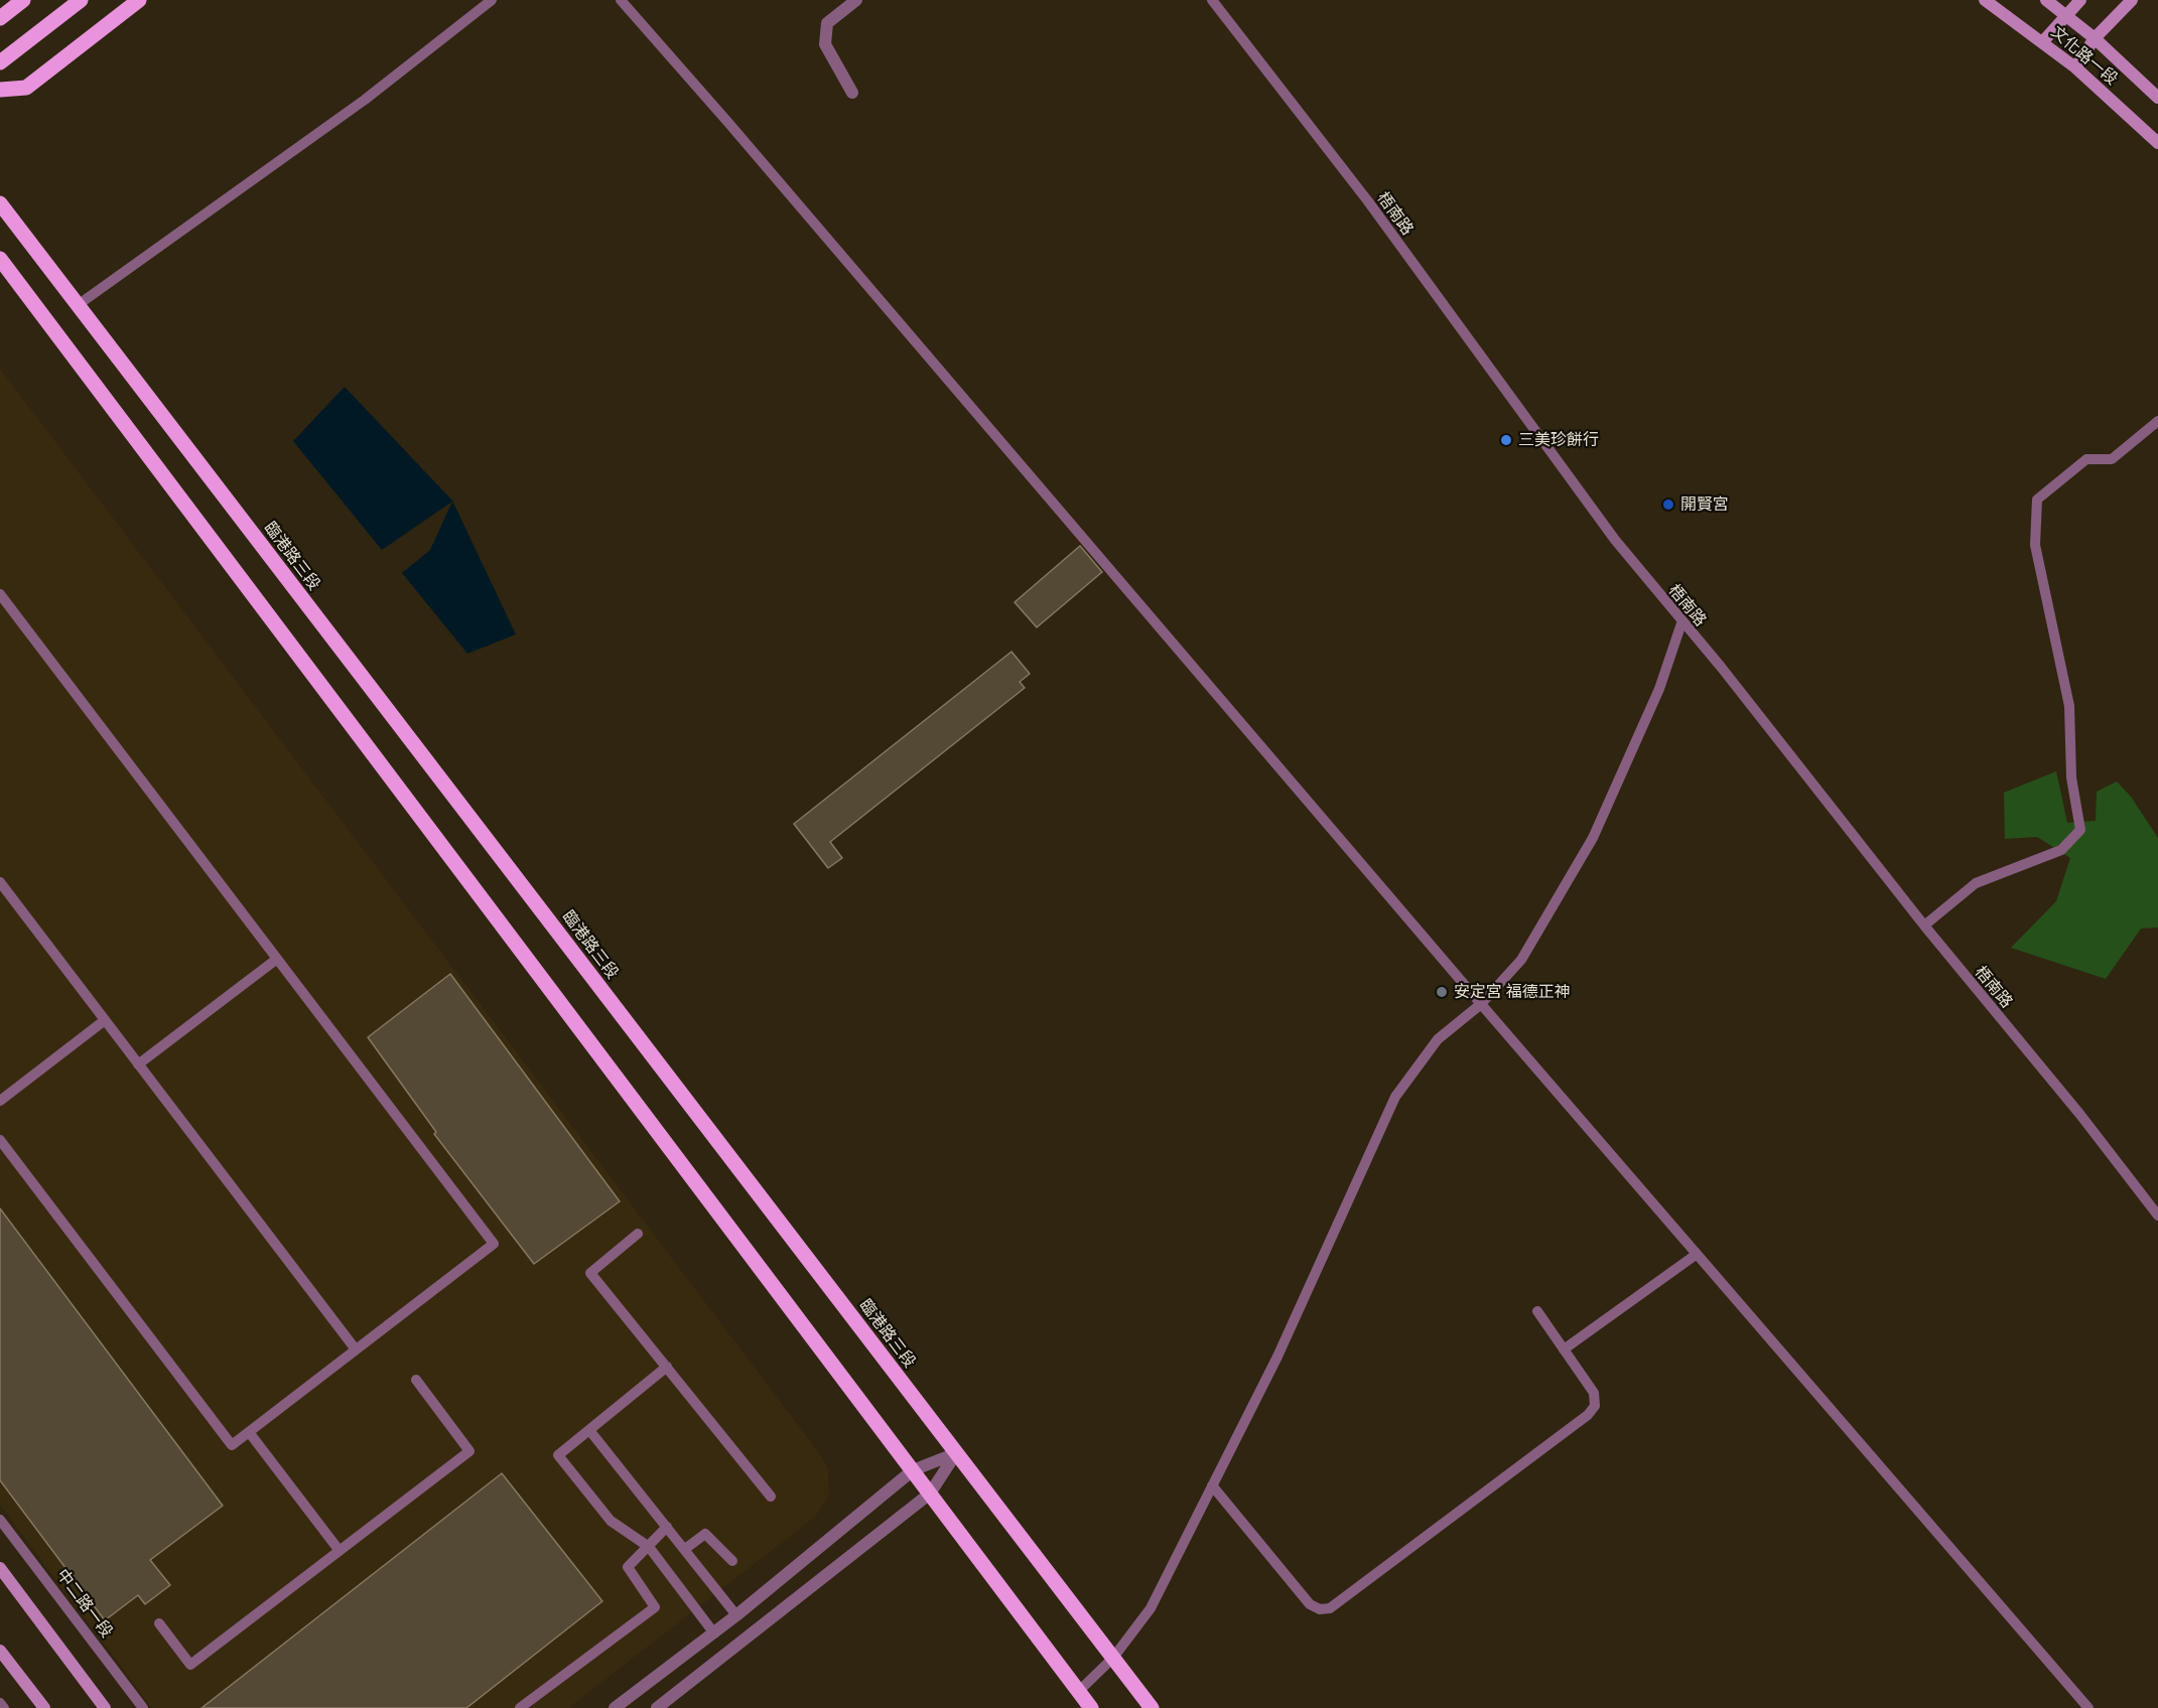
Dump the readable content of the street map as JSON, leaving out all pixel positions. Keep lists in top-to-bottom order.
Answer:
{
  "streets": {
    "main road": ["臨港路三段"],
    "street": ["文化路一段"],
    "lane": ["梧南路", "中二路一段"]
  },
  "places": ["三美珍餅行", "開賢宮", "安定宮 福德正神"]
}
